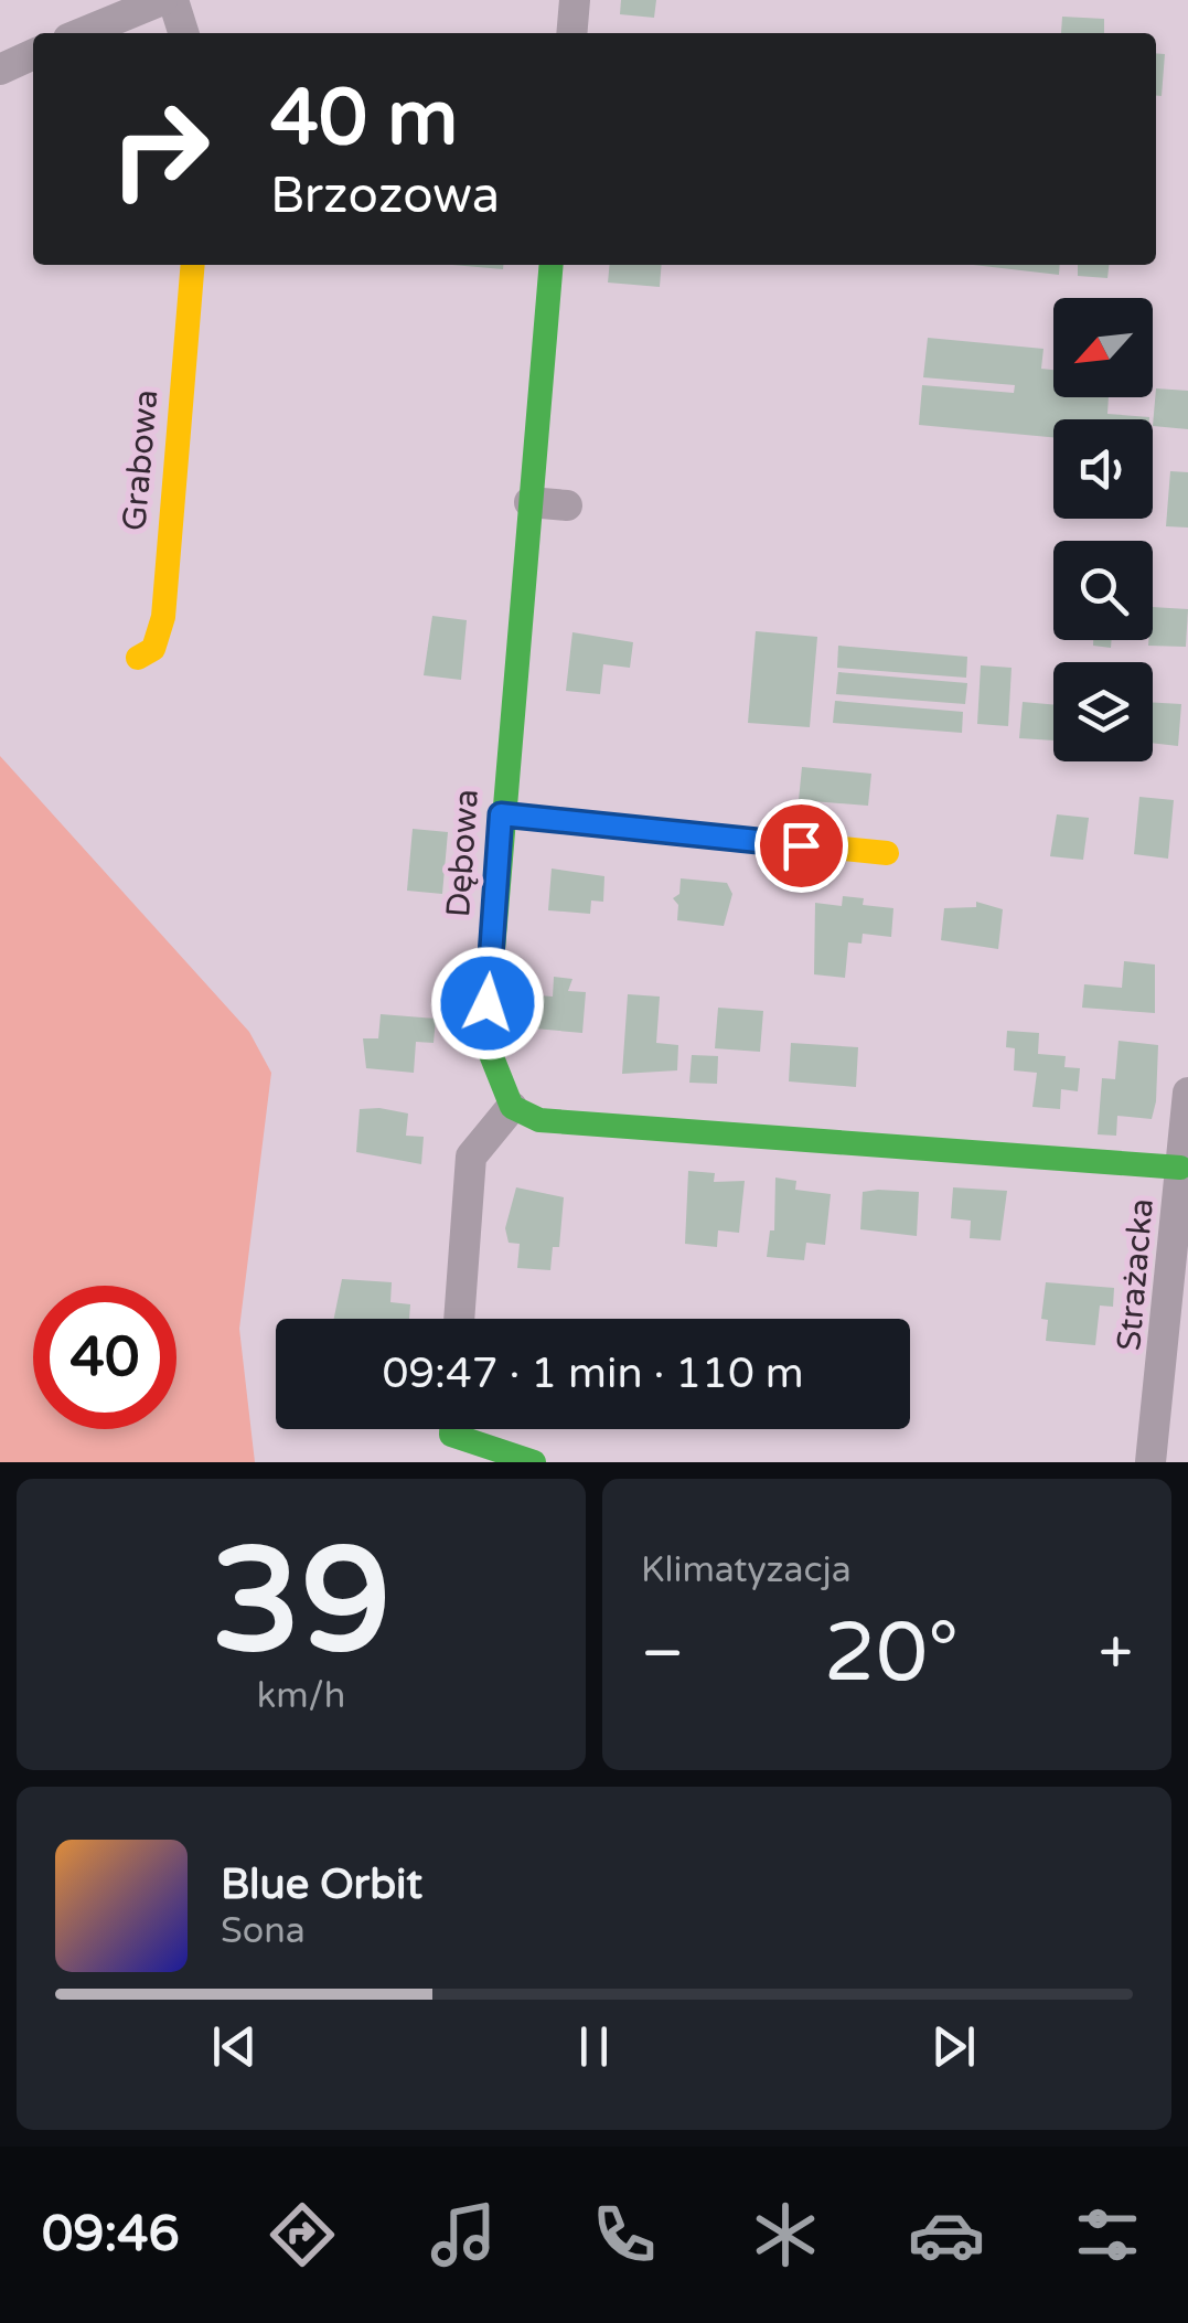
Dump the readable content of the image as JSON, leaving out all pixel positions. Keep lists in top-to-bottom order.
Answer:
{
  "streets": {
    "street": ["Grabowa", "Dębowa", "Strażacka"]
  },
  "north": "bottom left",
  "page": {
    "turn": ["40 m", "Brzozowa"],
    "limit": "40",
    "trip": "09:47 · 1 min · 110 m",
    "tile": [
      ["39", "km/h"],
      "Klimatyzacja"
    ],
    "heat": ["−", "20°", "+"],
    "song": ["Blue Orbit", "Sona"],
    "tabs": "09:46"
  }
}
